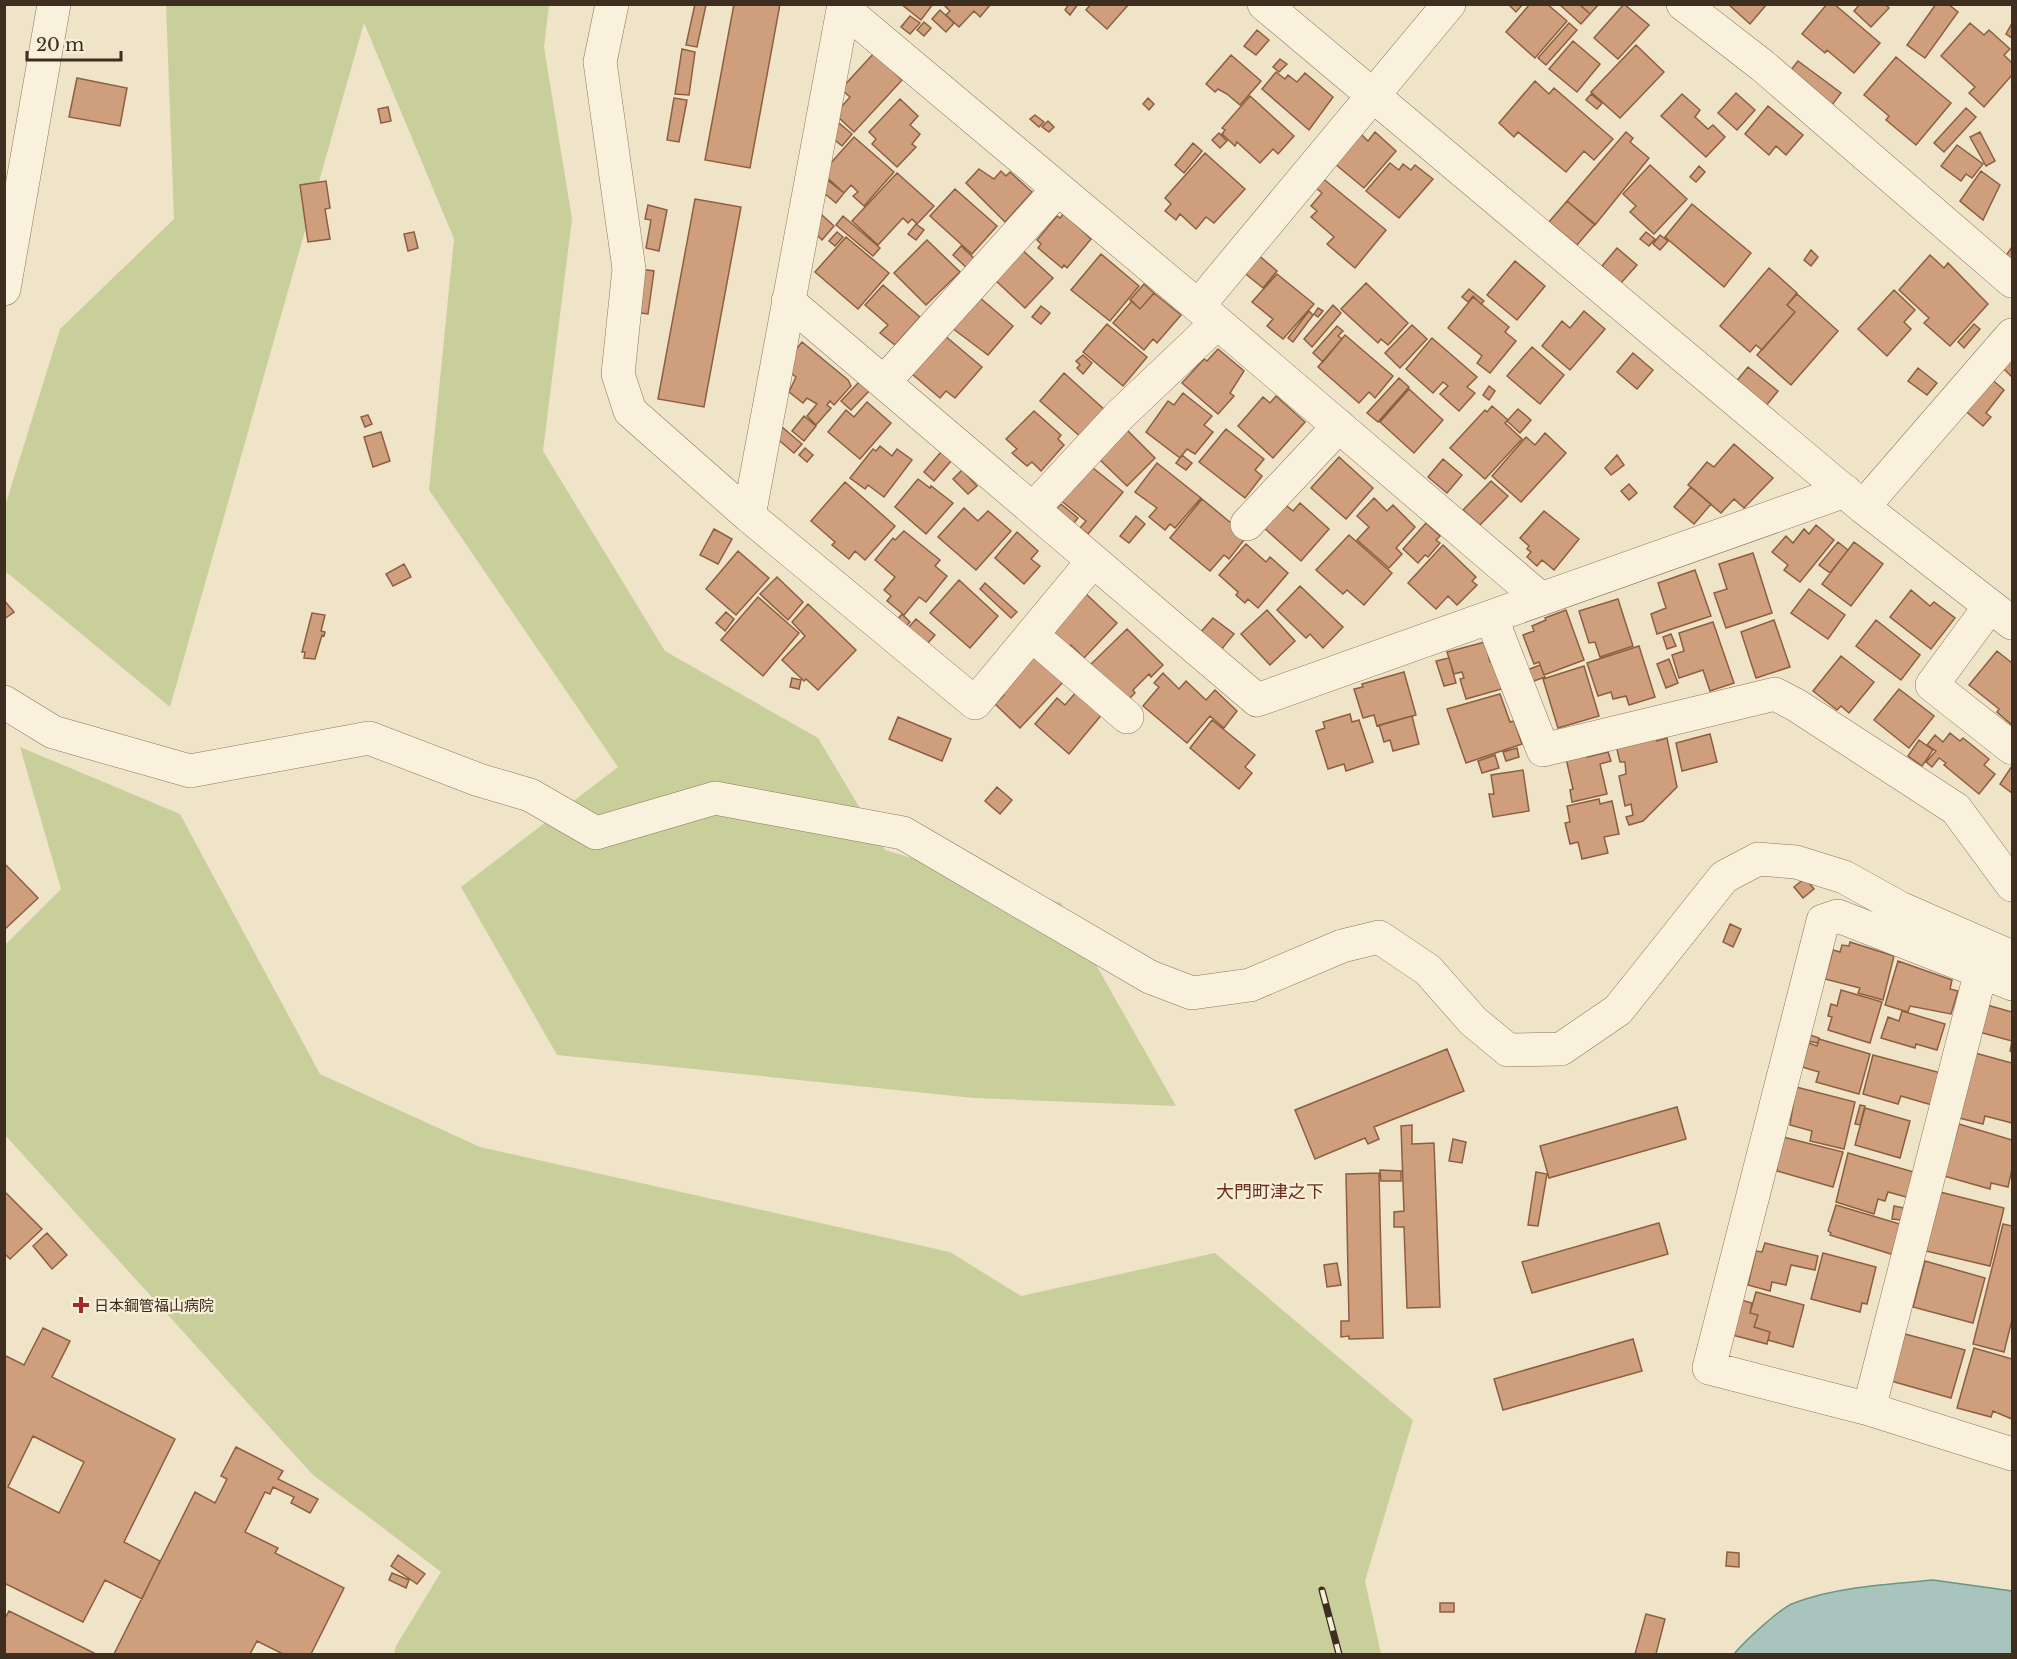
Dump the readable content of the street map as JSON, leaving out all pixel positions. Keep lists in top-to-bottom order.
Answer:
{
  "districts": ["大門町津之下"],
  "places": {
    "health": ["日本鋼管福山病院"]
  },
  "scale_bar": "20 m"
}
